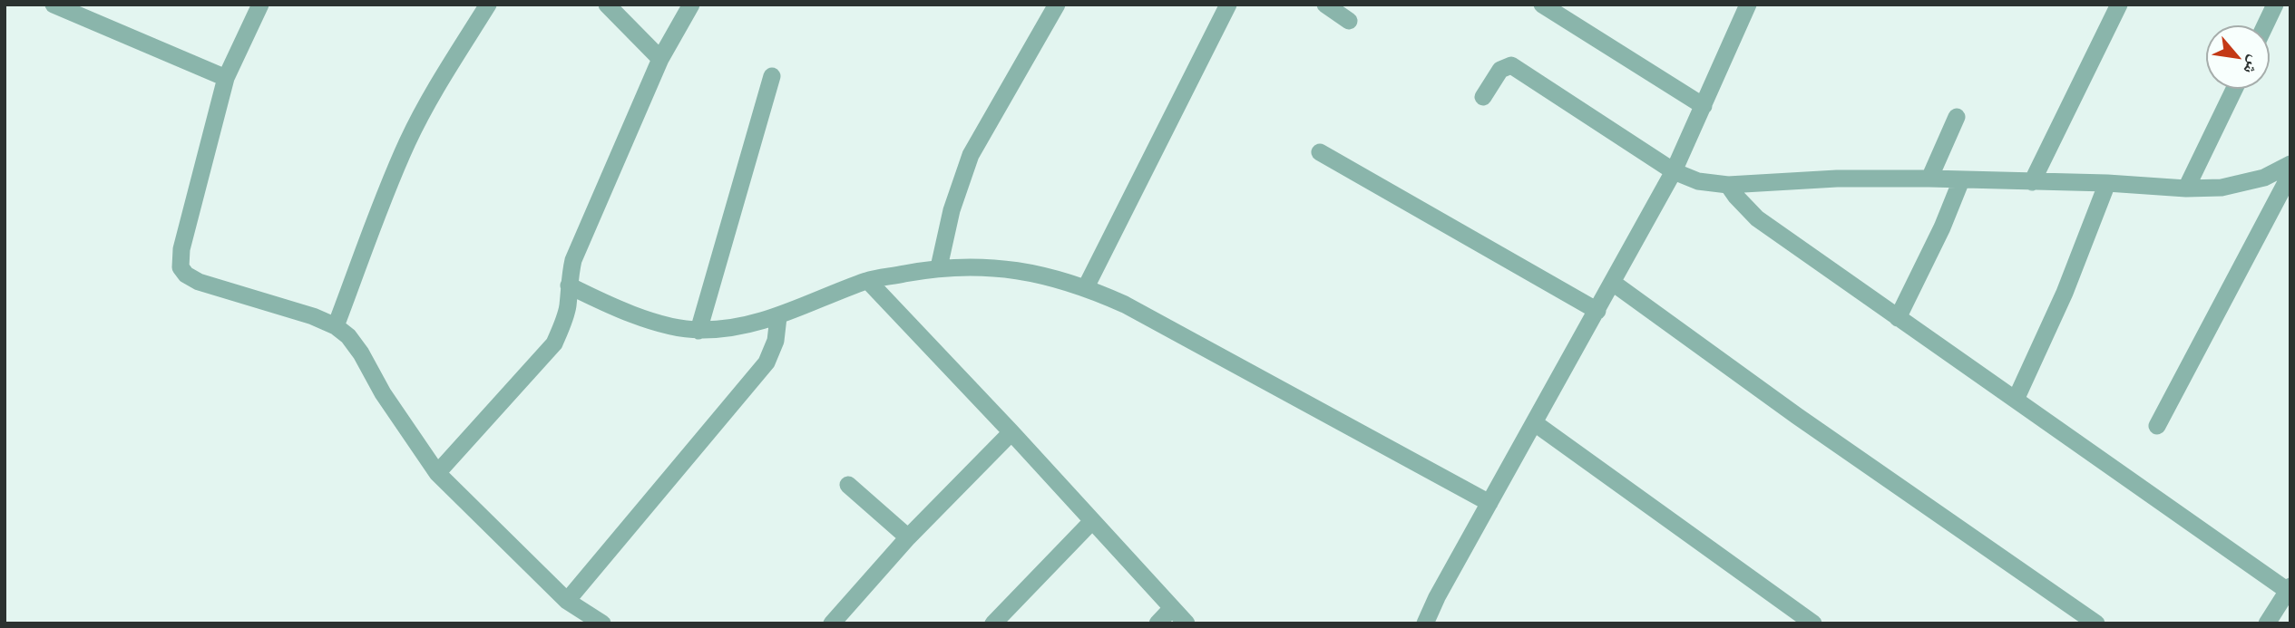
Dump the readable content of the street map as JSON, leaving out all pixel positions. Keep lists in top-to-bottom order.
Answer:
{
  "north": "bottom right"
}
